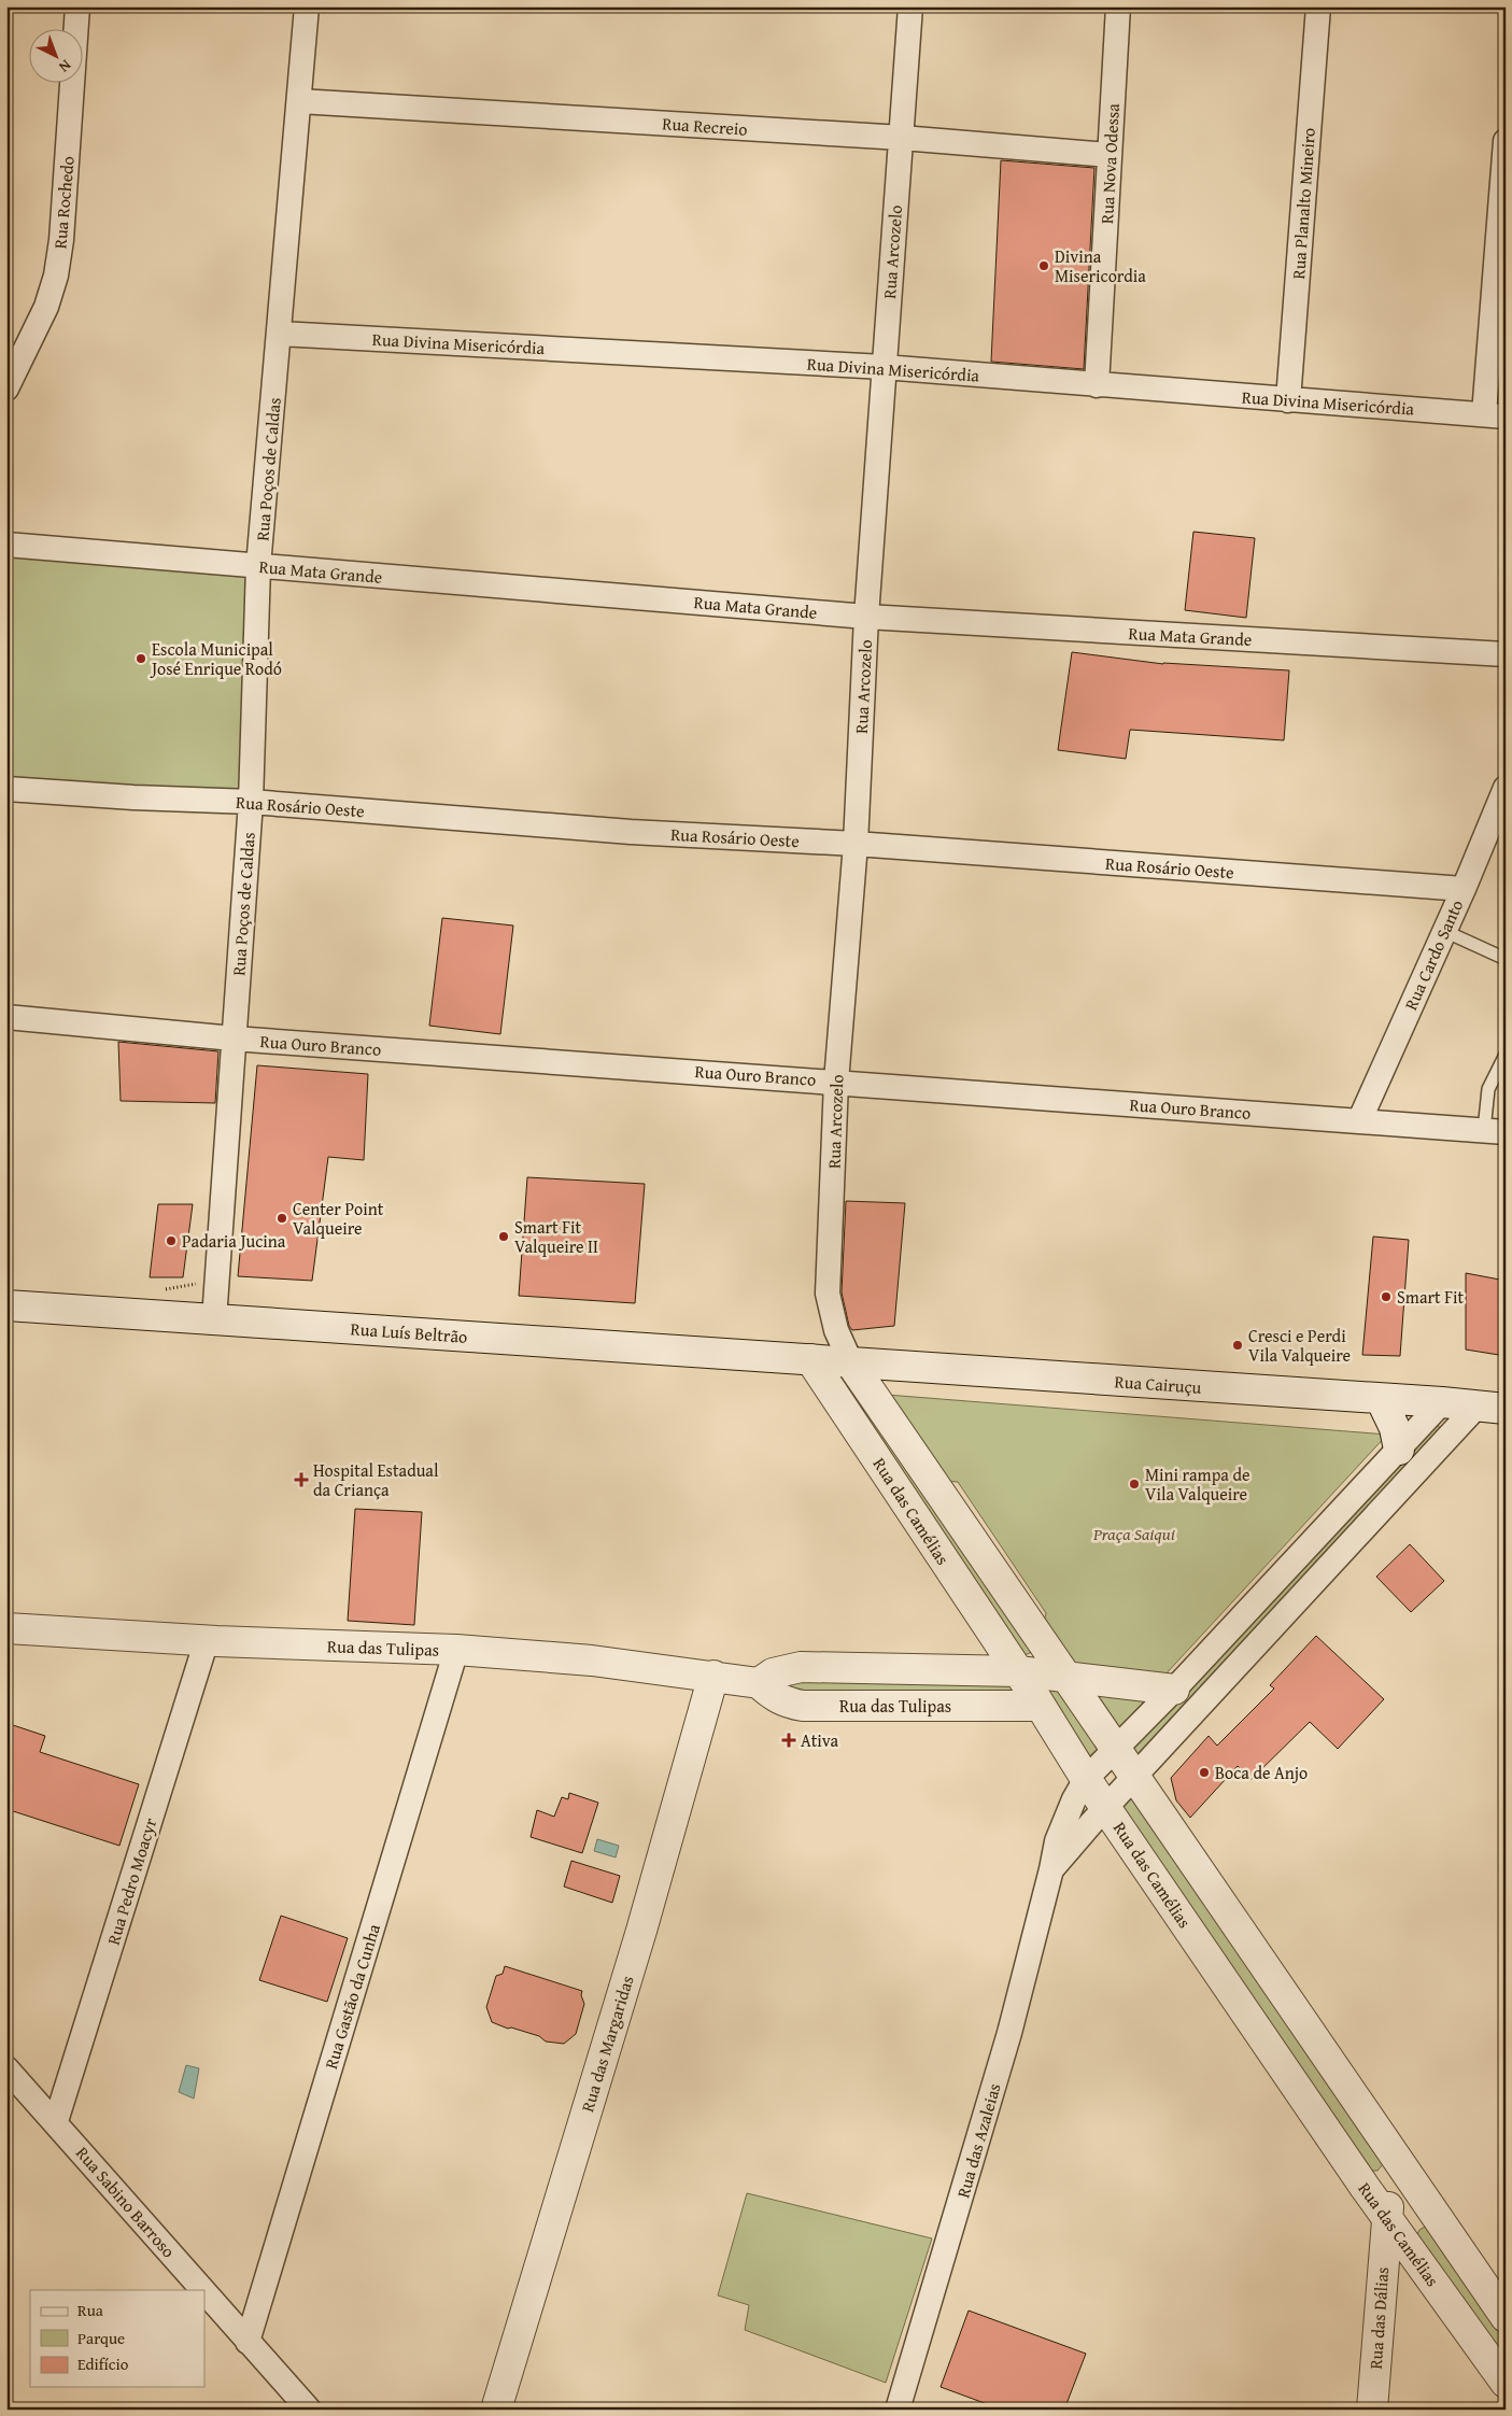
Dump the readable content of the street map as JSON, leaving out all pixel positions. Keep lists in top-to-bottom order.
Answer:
{
  "streets": {
    "street": [
      "Rua Recreio",
      "Rua Nova Odessa",
      "Rua Rochedo",
      "Rua Planalto Mineiro",
      "Rua Arcozelo",
      "Rua Divina Misericórdia",
      "Rua Poços de Caldas",
      "Rua Mata Grande",
      "Rua Rosário Oeste",
      "Rua Cardo Santo",
      "Rua Ouro Branco",
      "Rua Luís Beltrão",
      "Rua Cairuçu",
      "Rua das Camélias",
      "Rua das Tulipas",
      "Rua Pedro Moacyr",
      "Rua Gastão da Cunha",
      "Rua das Margaridas",
      "Rua das Azaleias",
      "Rua Sabino Barroso",
      "Rua das Dálias"
    ]
  },
  "crossings": [
    ["Rua Recreio", "Rua Nova Odessa"],
    ["Rua Recreio", "Rua Arcozelo"],
    ["Rua Recreio", "Rua Poços de Caldas"],
    ["Rua Nova Odessa", "Rua Divina Misericórdia"],
    ["Rua Planalto Mineiro", "Rua Divina Misericórdia"],
    ["Rua Arcozelo", "Rua Divina Misericórdia"],
    ["Rua Arcozelo", "Rua Mata Grande"],
    ["Rua Arcozelo", "Rua Rosário Oeste"],
    ["Rua Arcozelo", "Rua Ouro Branco"],
    ["Rua Arcozelo", "Rua Cairuçu"],
    ["Rua Arcozelo", "Rua das Camélias"],
    ["Rua Divina Misericórdia", "Rua Poços de Caldas"],
    ["Rua Poços de Caldas", "Rua Mata Grande"],
    ["Rua Poços de Caldas", "Rua Rosário Oeste"],
    ["Rua Poços de Caldas", "Rua Ouro Branco"],
    ["Rua Poços de Caldas", "Rua Luís Beltrão"],
    ["Rua Rosário Oeste", "Rua Cardo Santo"],
    ["Rua Cardo Santo", "Rua Ouro Branco"],
    ["Rua Luís Beltrão", "Rua Cairuçu"],
    ["Rua Luís Beltrão", "Rua das Camélias"],
    ["Rua Cairuçu", "Rua das Camélias"],
    ["Rua das Camélias", "Rua das Tulipas"],
    ["Rua das Camélias", "Rua das Azaleias"],
    ["Rua das Camélias", "Rua das Dálias"],
    ["Rua das Tulipas", "Rua Pedro Moacyr"],
    ["Rua das Tulipas", "Rua Gastão da Cunha"],
    ["Rua das Tulipas", "Rua das Margaridas"],
    ["Rua Pedro Moacyr", "Rua Sabino Barroso"],
    ["Rua Gastão da Cunha", "Rua Sabino Barroso"]
  ],
  "parks": ["Praça Saiqui"],
  "places": {
    "other": [
      "Divina Misericordia",
      "Escola Municipal José Enrique Rodó",
      "Center Point Valqueire",
      "Smart Fit Valqueire II",
      "Padaria Jucina",
      "Smart Fit",
      "Cresci e Perdi Vila Valqueire",
      "Mini rampa de Vila Valqueire",
      "Boca de Anjo"
    ],
    "health": ["Hospital Estadual da Criança", "Ativa"]
  },
  "legend": ["Rua", "Parque", "Edifício"],
  "north": "bottom right"
}
